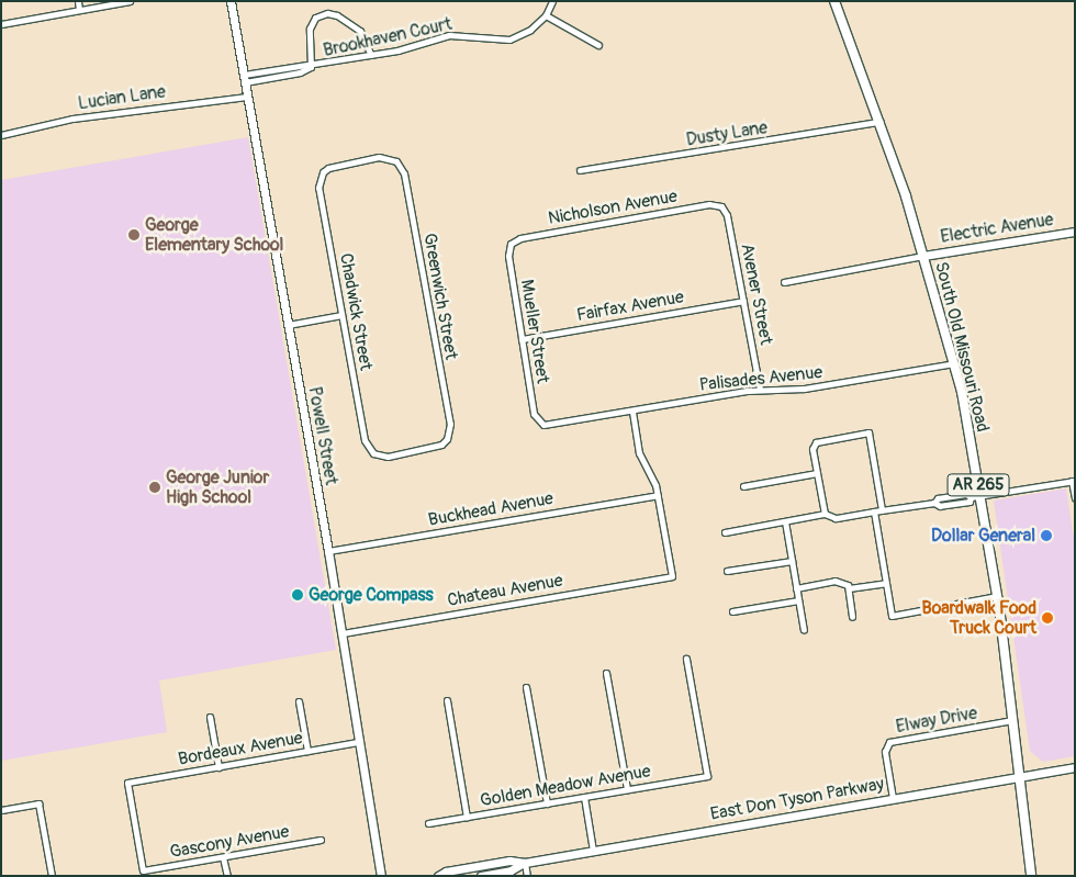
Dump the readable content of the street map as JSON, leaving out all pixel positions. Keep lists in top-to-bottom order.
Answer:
{
  "streets": {
    "main road": ["South Old Missouri Road", "AR 265"],
    "street": [
      "Brookhaven Court",
      "Lucian Lane",
      "Dusty Lane",
      "Nicholson Avenue",
      "Electric Avenue",
      "Avener Street",
      "Greenwich Street",
      "Fairfax Avenue",
      "Chadwick Street",
      "Mueller Street",
      "Palisades Avenue",
      "Powell Street",
      "Buckhead Avenue",
      "Chateau Avenue",
      "Elway Drive",
      "Bordeaux Avenue",
      "Golden Meadow Avenue",
      "East Don Tyson Parkway",
      "Gascony Avenue"
    ]
  },
  "crossings": [
    ["Brookhaven Court", "Powell Street"],
    ["Lucian Lane", "Powell Street"],
    ["Dusty Lane", "South Old Missouri Road"],
    ["Nicholson Avenue", "Avener Street"],
    ["Nicholson Avenue", "Mueller Street"],
    ["Electric Avenue", "South Old Missouri Road"],
    ["Avener Street", "Fairfax Avenue"],
    ["Avener Street", "Palisades Avenue"],
    ["Greenwich Street", "Chadwick Street"],
    ["Fairfax Avenue", "Mueller Street"],
    ["Mueller Street", "Palisades Avenue"],
    ["South Old Missouri Road", "Palisades Avenue"],
    ["South Old Missouri Road", "Elway Drive"],
    ["South Old Missouri Road", "East Don Tyson Parkway"],
    ["Powell Street", "Buckhead Avenue"],
    ["Powell Street", "Chateau Avenue"],
    ["Powell Street", "Bordeaux Avenue"],
    ["Buckhead Avenue", "Chateau Avenue"],
    ["Elway Drive", "East Don Tyson Parkway"],
    ["Bordeaux Avenue", "Gascony Avenue"]
  ],
  "places": [
    "George Elementary School",
    "George Junior High School",
    "Dollar General",
    "George Compass",
    "Boardwalk Food Truck Court"
  ]
}
